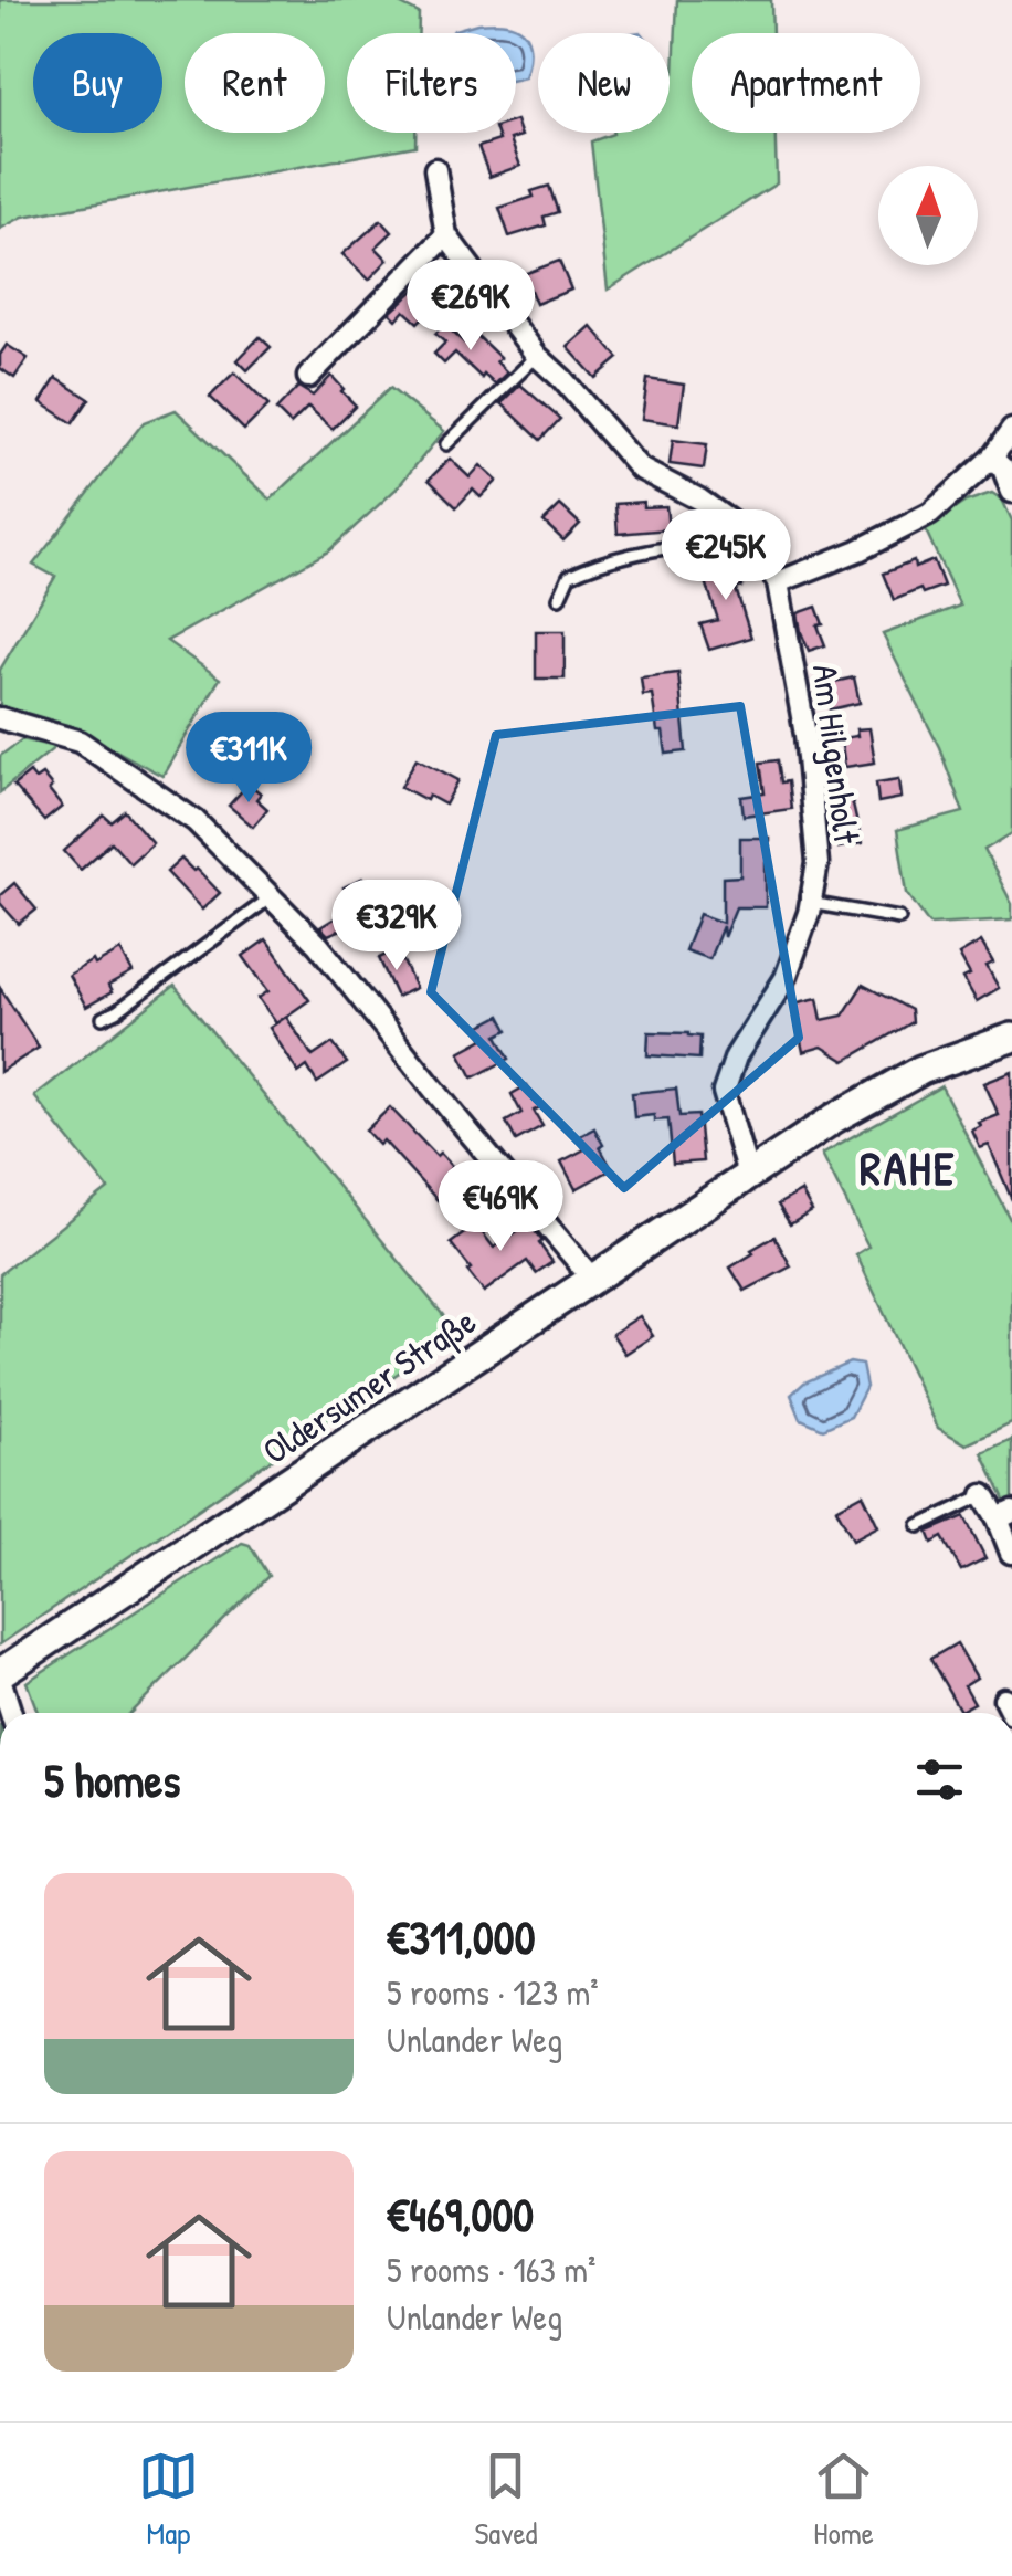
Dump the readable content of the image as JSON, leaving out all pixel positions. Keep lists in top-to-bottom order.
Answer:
{
  "streets": {
    "main road": ["Oldersumer Straße"],
    "street": ["Am Hilgenholt"]
  },
  "crossings": [
    ["Am Hilgenholt", "Oldersumer Straße"]
  ],
  "districts": ["RAHE"],
  "north": "top",
  "page": {
    "chip": [
      "Buy",
      "Rent",
      "Filters",
      "New",
      "Apartment"
    ],
    "price": [
      "€269K",
      "€245K",
      "€311K",
      "€329K",
      "€469K"
    ],
    "heading": "5 homes",
    "list": [
      {
        "name": "€311,000",
        "note": "5 rooms · 123 m² · Unlander Weg"
      },
      {
        "name": "€469,000",
        "note": "5 rooms · 163 m² · Unlander Weg"
      }
    ],
    "tabs": ["Map", "Saved", "Home"]
  }
}
